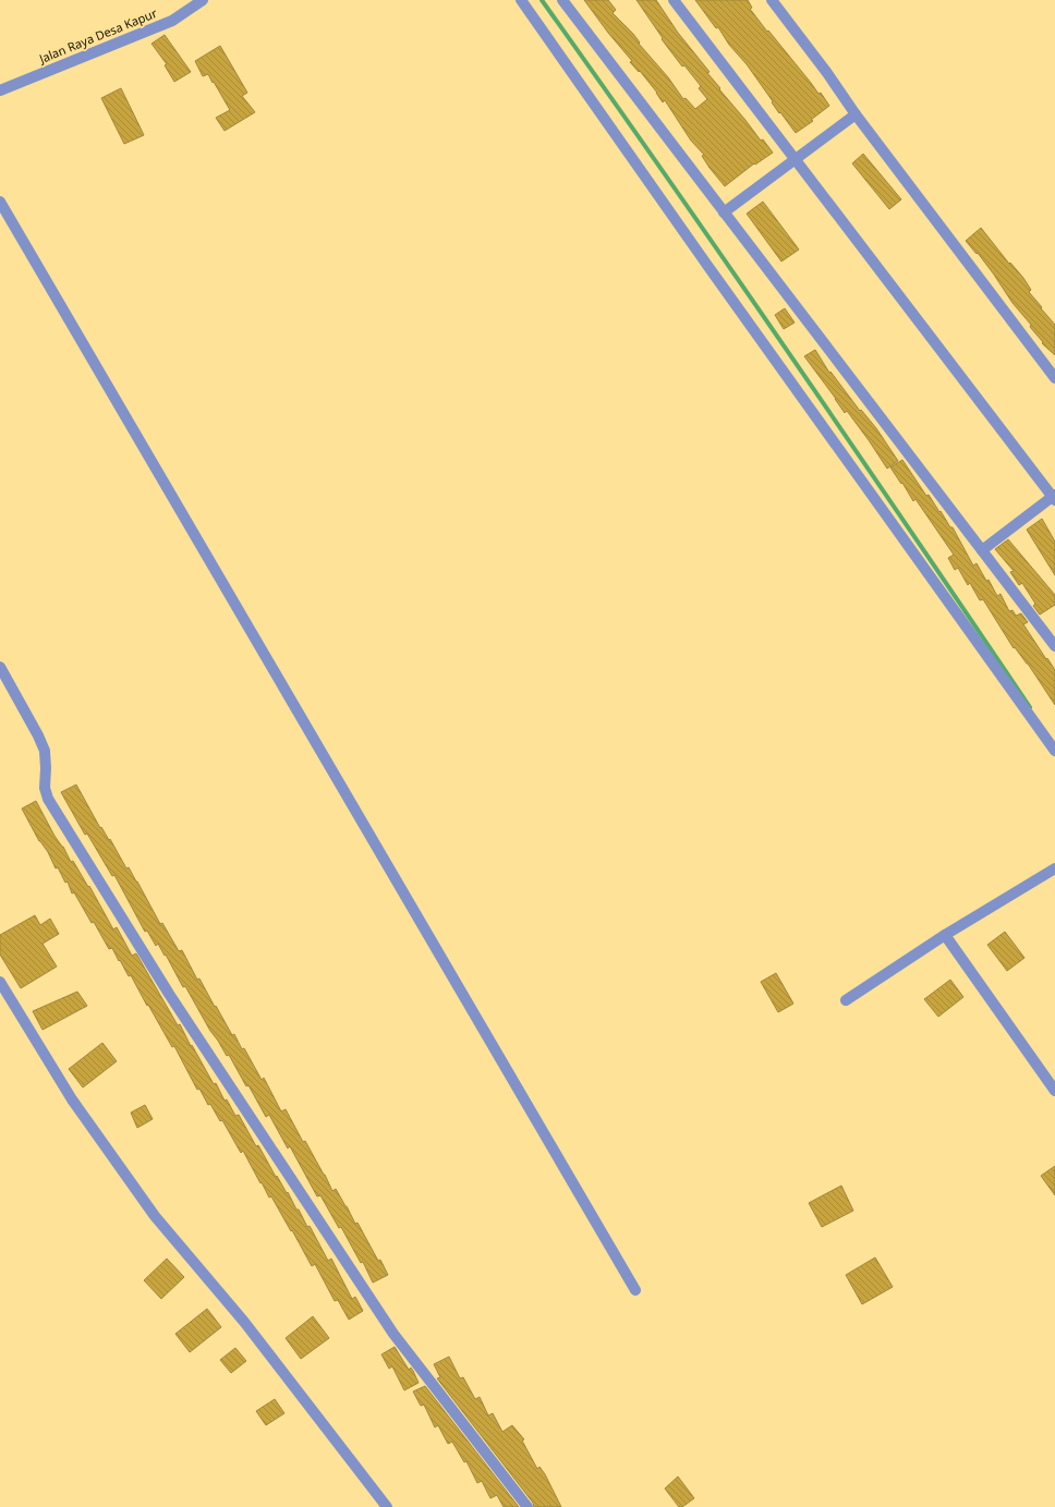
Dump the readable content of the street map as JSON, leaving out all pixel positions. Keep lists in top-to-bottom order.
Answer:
{
  "streets": {
    "street": ["Jalan Raya Desa Kapur"]
  }
}
